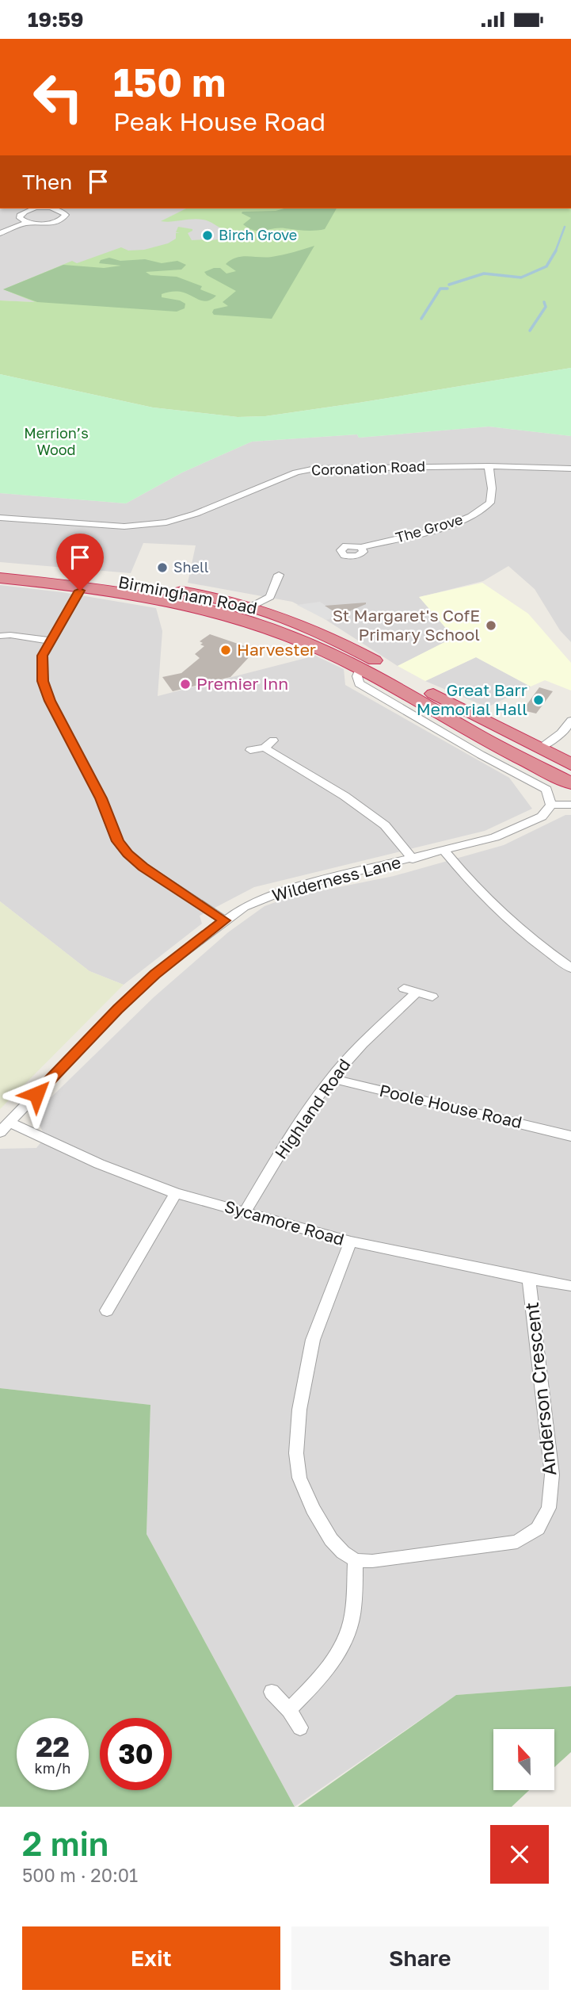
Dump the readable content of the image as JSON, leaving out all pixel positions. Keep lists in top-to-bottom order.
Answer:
{
  "streets": {
    "highway": ["Birmingham Road"],
    "street": [
      "Coronation Road",
      "The Grove",
      "Wilderness Lane",
      "Poole House Road",
      "Highland Road",
      "Sycamore Road",
      "Anderson Crescent"
    ]
  },
  "crossings": [
    ["Coronation Road", "The Grove"],
    ["Wilderness Lane", "Sycamore Road"],
    ["Poole House Road", "Highland Road"],
    ["Highland Road", "Sycamore Road"],
    ["Sycamore Road", "Anderson Crescent"]
  ],
  "parks": ["Merrion’s Wood"],
  "places": [
    "Birch Grove",
    "Shell",
    "St Margaret's CofE Primary School",
    "Harvester",
    "Premier Inn",
    "Great Barr Memorial Hall"
  ],
  "north": "top",
  "page": {
    "status": "19:59",
    "turn": ["150 m", "Peak House Road"],
    "then": "Then",
    "speed": "22 km/h",
    "limit": "30",
    "heading": ["2 min", "500 m · 20:01"],
    "buttons": ["Exit", "Share"]
  }
}
